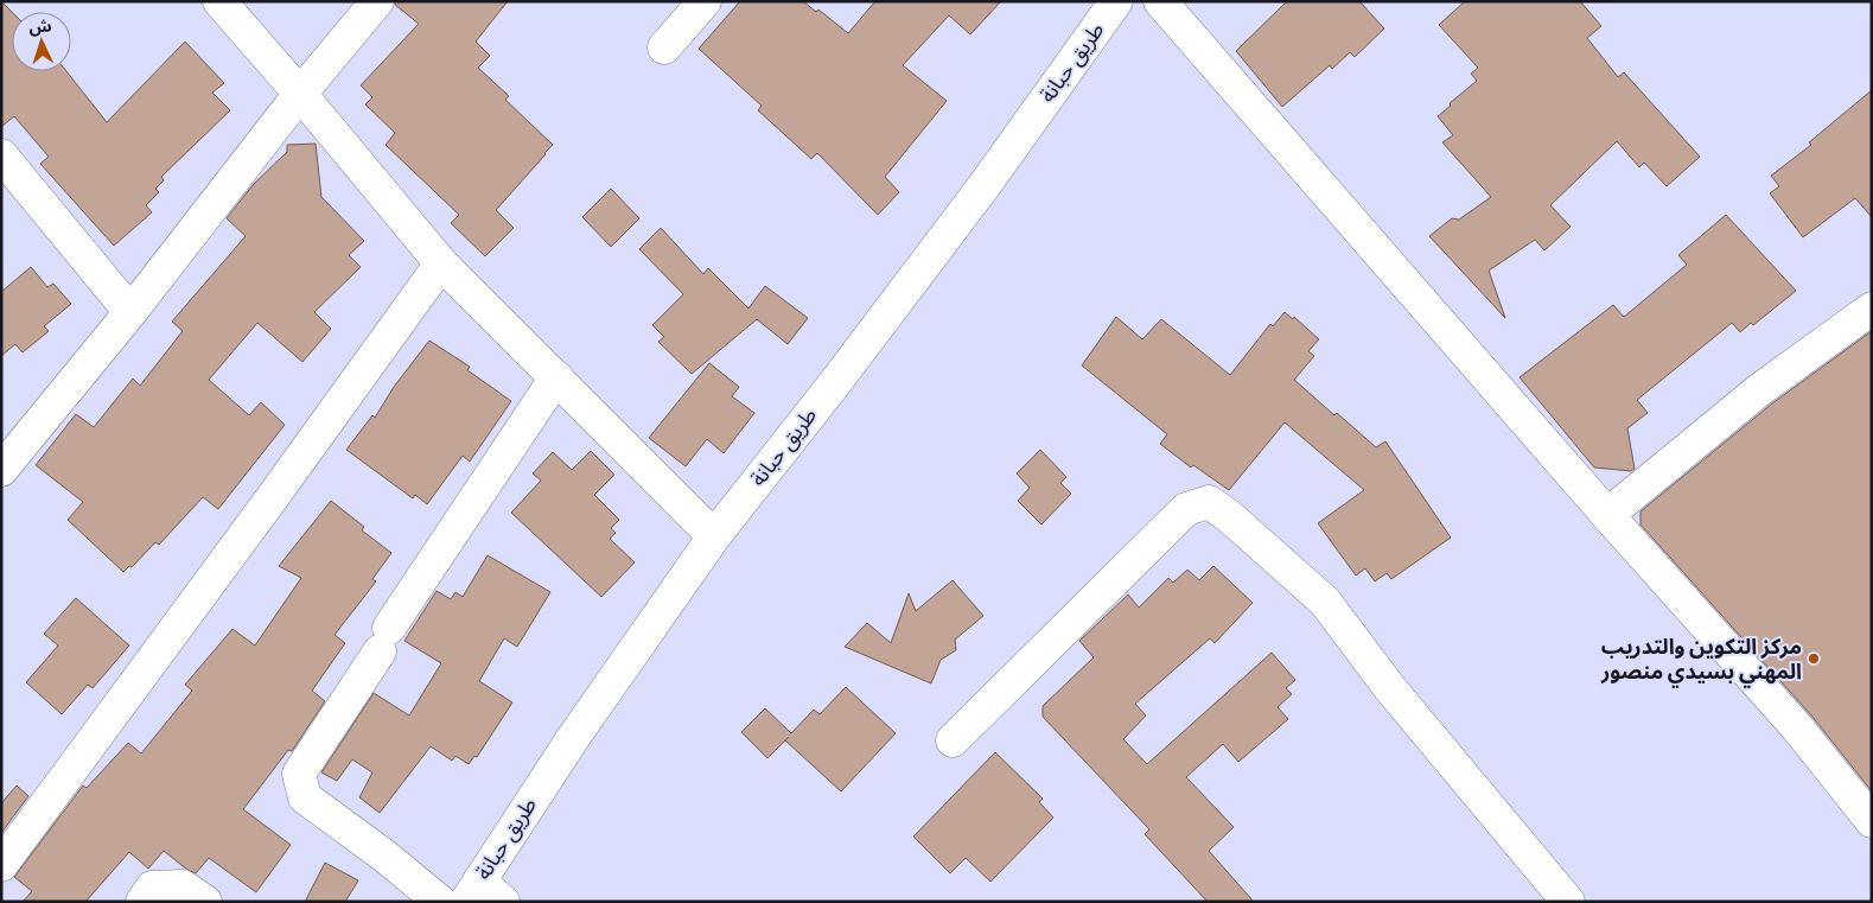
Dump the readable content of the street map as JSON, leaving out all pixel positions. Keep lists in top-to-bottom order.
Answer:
{
  "streets": {
    "street": ["طريق حبانة"]
  },
  "places": ["مركز التكوين والتدريب المهني بسيدي منصور"],
  "north": "top"
}
